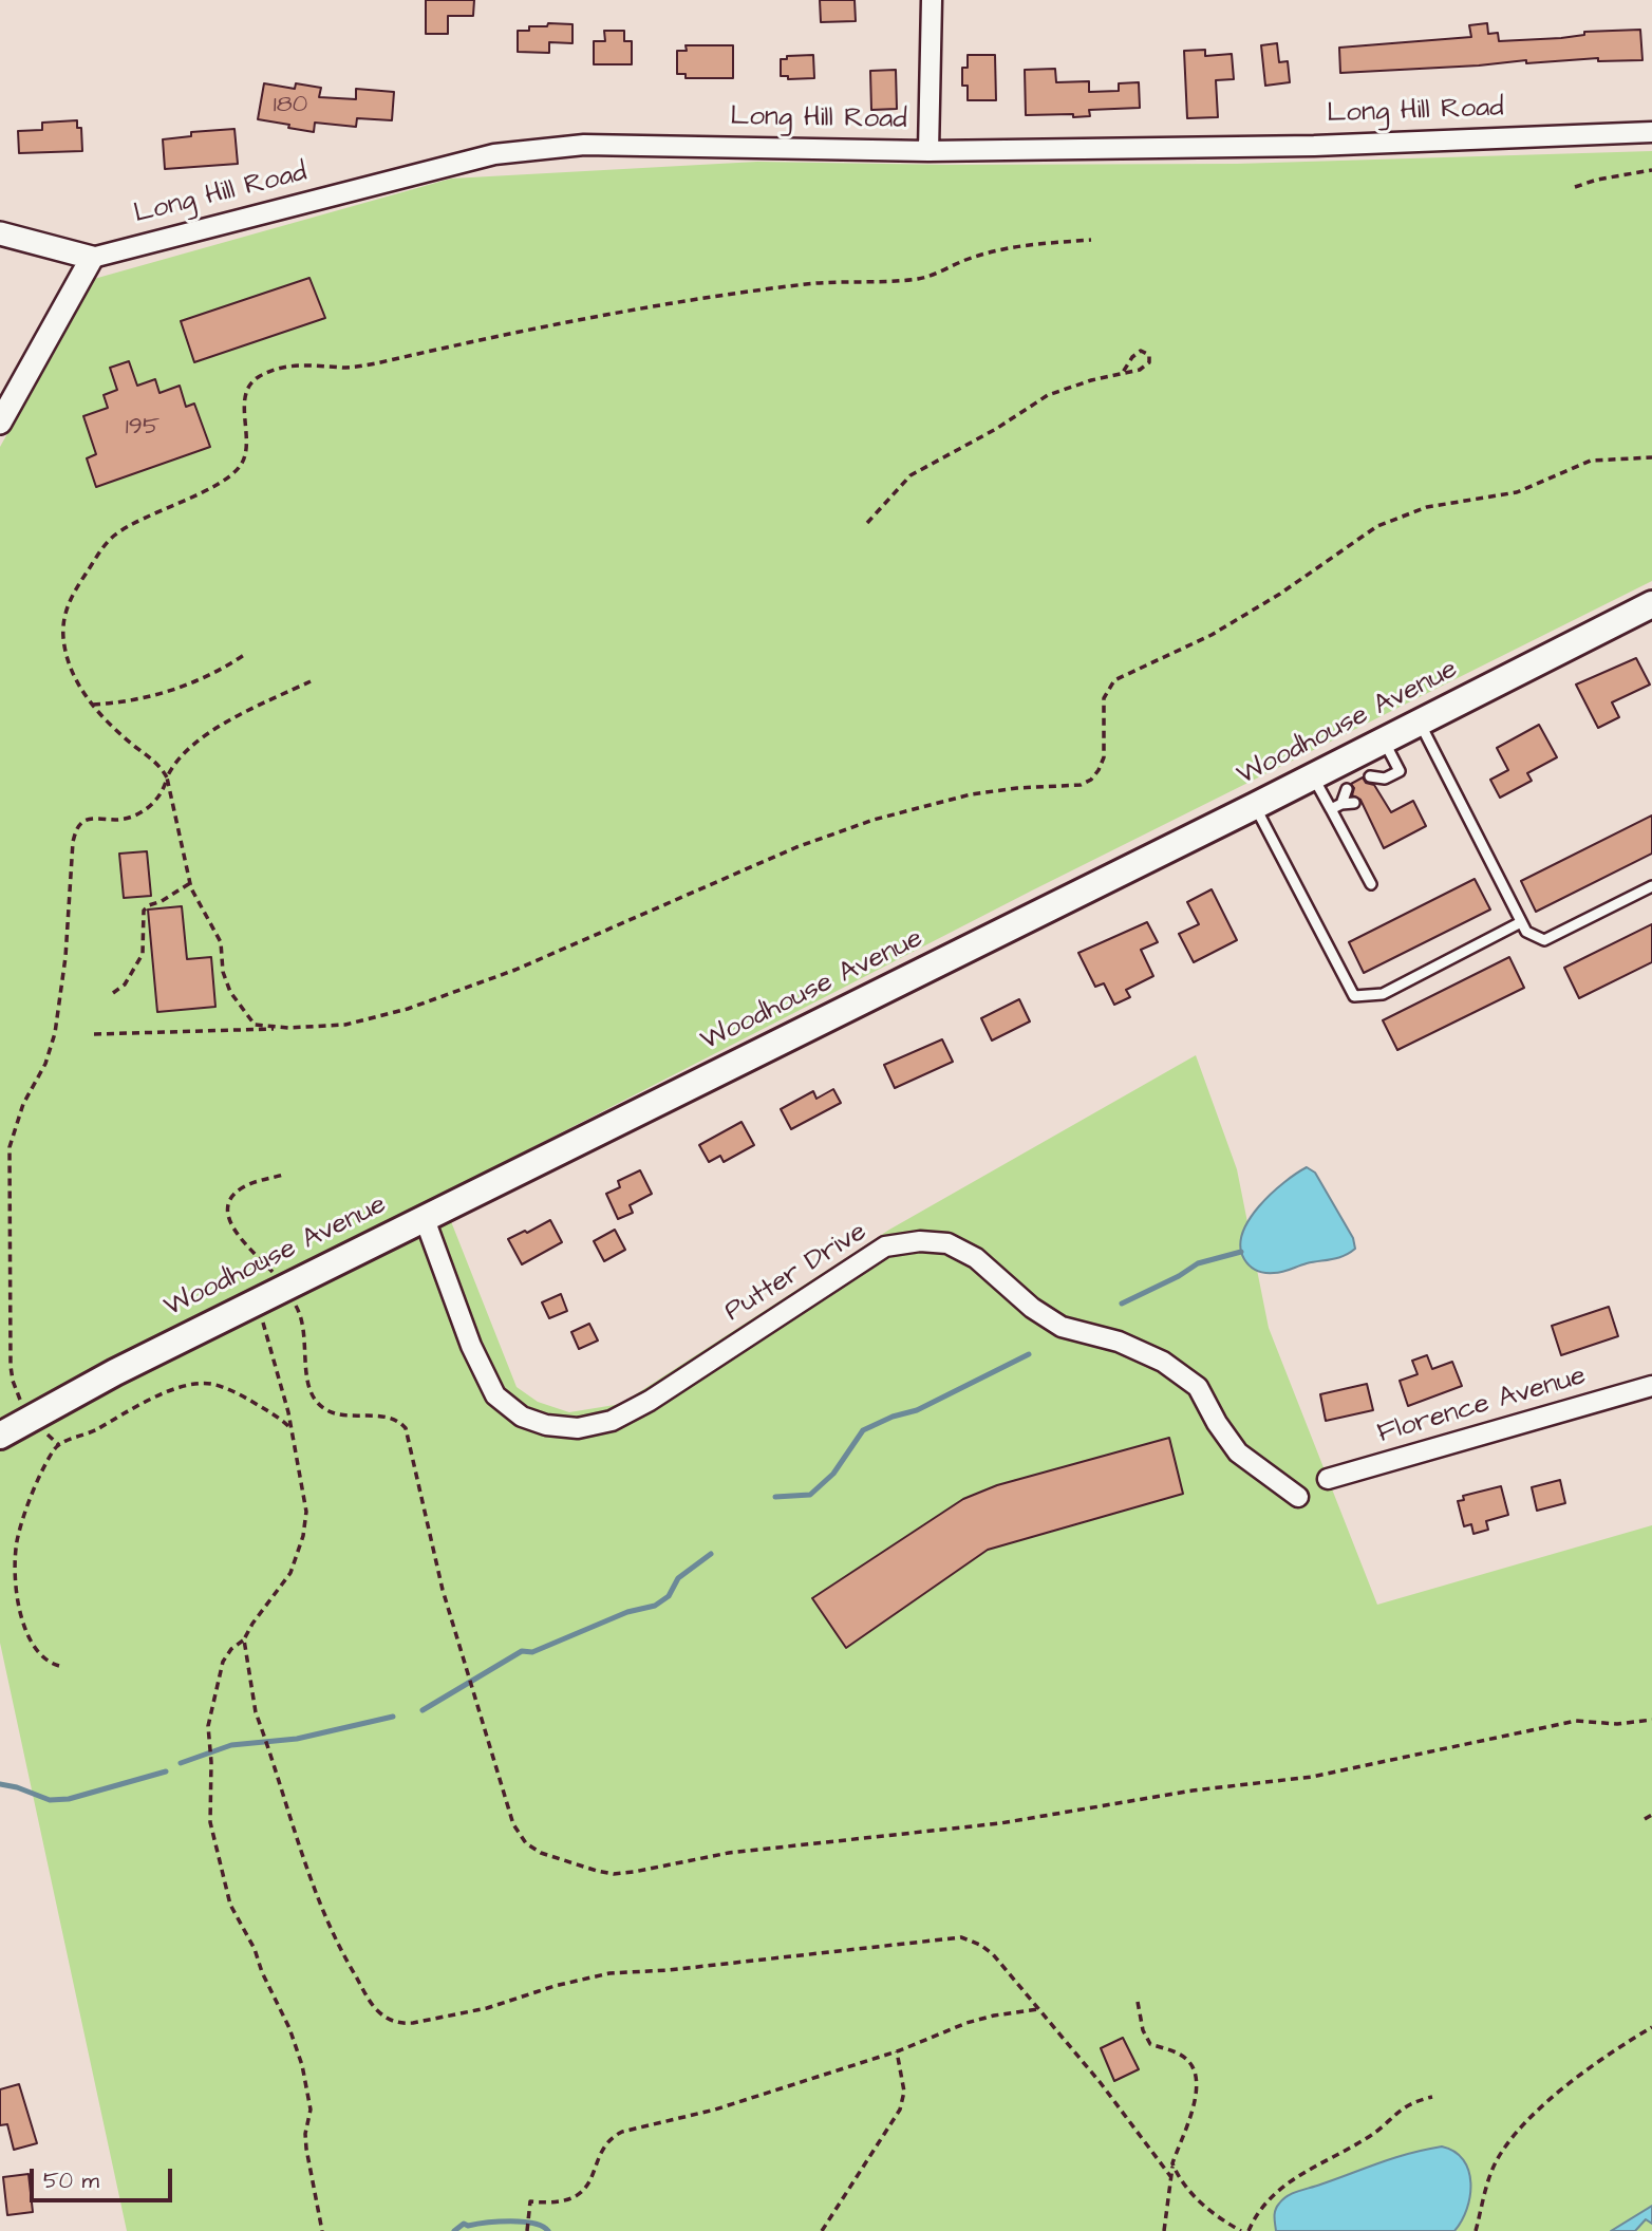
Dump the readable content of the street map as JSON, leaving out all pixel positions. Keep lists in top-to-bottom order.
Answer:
{
  "streets": {
    "main road": ["Woodhouse Avenue"],
    "street": ["Long Hill Road", "Putter Drive", "Florence Avenue"]
  },
  "crossings": [
    ["Woodhouse Avenue", "Putter Drive"]
  ],
  "house_numbers": ["180", "195"],
  "scale_bar": "50 m"
}
